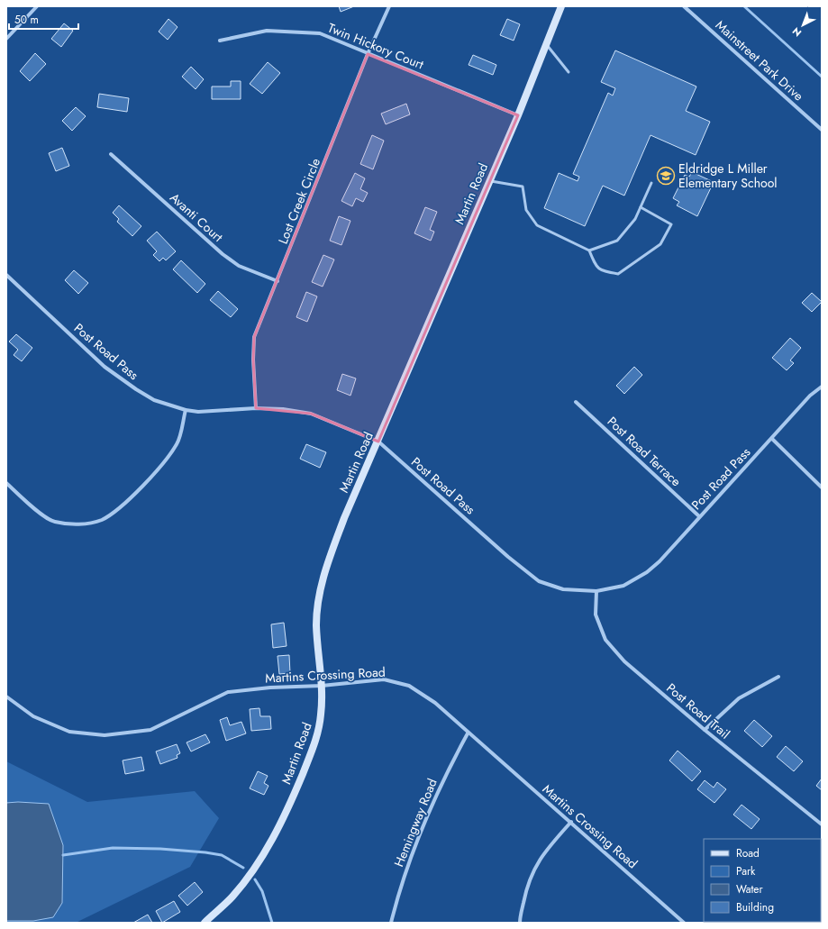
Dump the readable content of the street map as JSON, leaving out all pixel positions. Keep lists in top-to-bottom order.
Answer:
{
  "streets": {
    "street": [
      "Twin Hickory Court",
      "Mainstreet Park Drive",
      "Martin Road",
      "Lost Creek Circle",
      "Avanti Court",
      "Post Road Pass",
      "Post Road Terrace",
      "Martins Crossing Road",
      "Post Road Trail",
      "Hemingway Road"
    ]
  },
  "crossings": [
    ["Twin Hickory Court", "Martin Road"],
    ["Twin Hickory Court", "Lost Creek Circle"],
    ["Martin Road", "Post Road Pass"],
    ["Martin Road", "Martins Crossing Road"],
    ["Lost Creek Circle", "Avanti Court"],
    ["Lost Creek Circle", "Post Road Pass"],
    ["Post Road Pass", "Post Road Terrace"],
    ["Post Road Pass", "Post Road Trail"],
    ["Martins Crossing Road", "Hemingway Road"]
  ],
  "places": {
    "school or university": ["Eldridge L Miller Elementary School"]
  },
  "legend": [
    "Road",
    "Park",
    "Water",
    "Building"
  ],
  "scale_bar": "50 m",
  "north": "bottom left"
}
